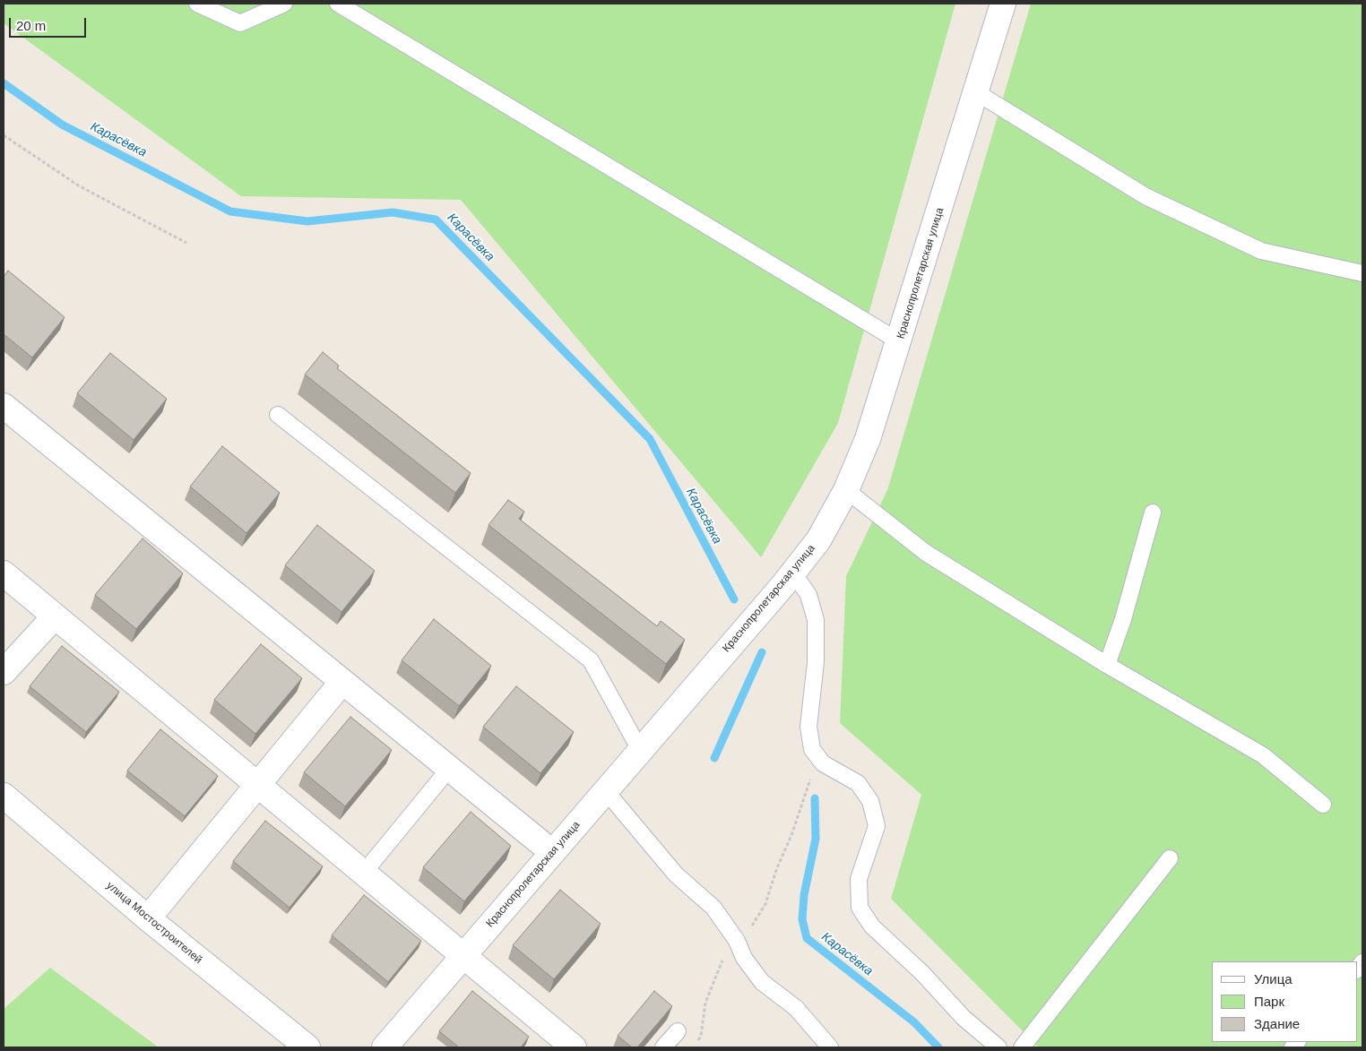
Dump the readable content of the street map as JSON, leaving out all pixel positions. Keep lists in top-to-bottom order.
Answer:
{
  "streets": {
    "street": ["Краснопролетарская улица", "улица Мостостроителей"]
  },
  "water": ["Карасёвка"],
  "legend": ["Улица", "Парк", "Здание"],
  "scale_bar": "20 m"
}
